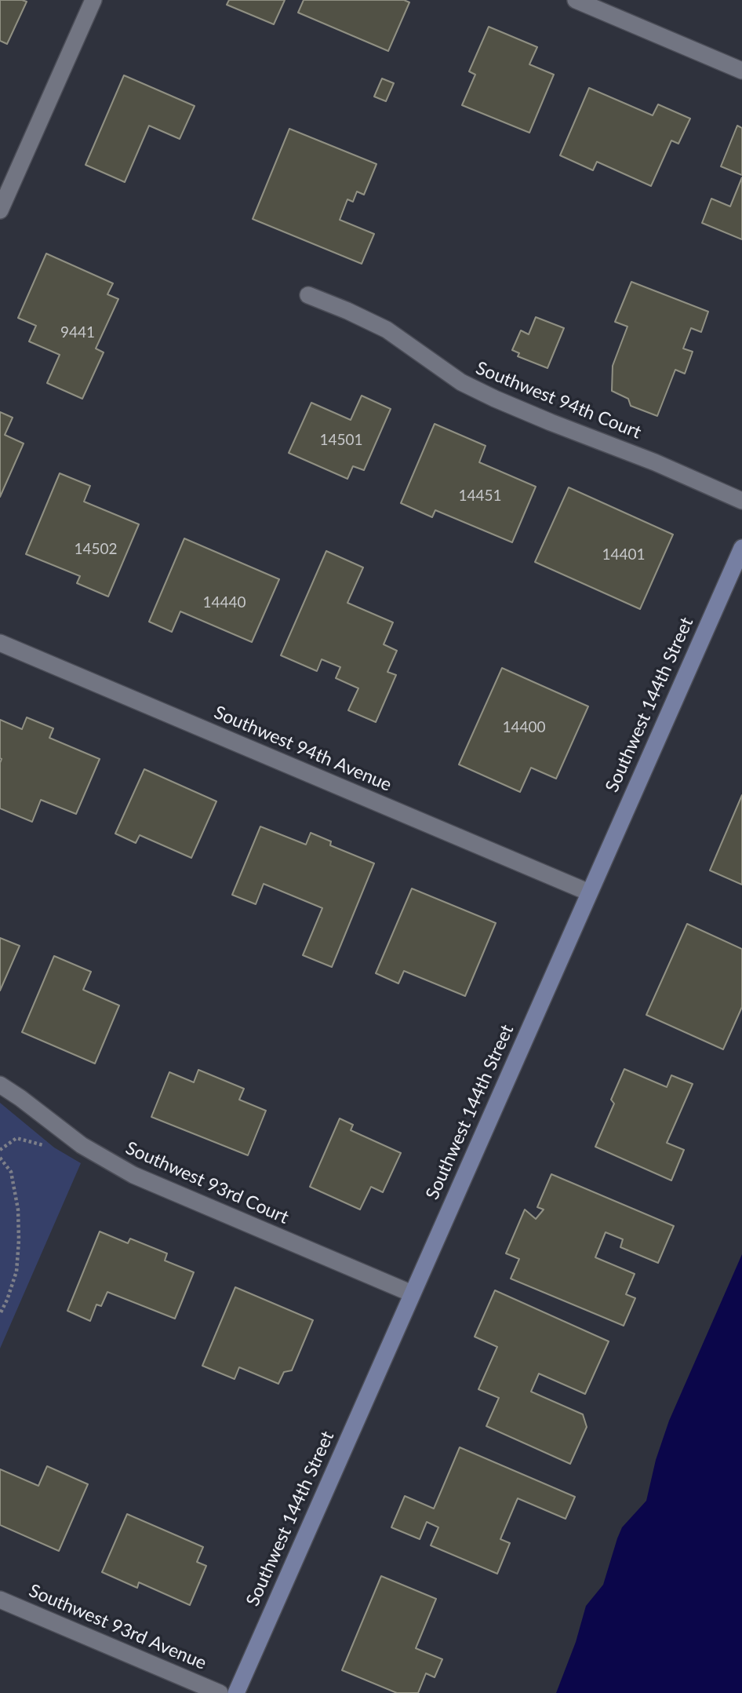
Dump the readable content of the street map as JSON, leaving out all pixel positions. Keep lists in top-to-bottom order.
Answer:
{
  "streets": {
    "street": [
      "Southwest 94th Court",
      "Southwest 144th Street",
      "Southwest 94th Avenue",
      "Southwest 93rd Court",
      "Southwest 93rd Avenue"
    ]
  },
  "crossings": [
    ["Southwest 144th Street", "Southwest 94th Avenue"],
    ["Southwest 144th Street", "Southwest 93rd Court"]
  ],
  "house_numbers": [
    "9441",
    "14501",
    "14451",
    "14502",
    "14401",
    "14440",
    "14400"
  ]
}
